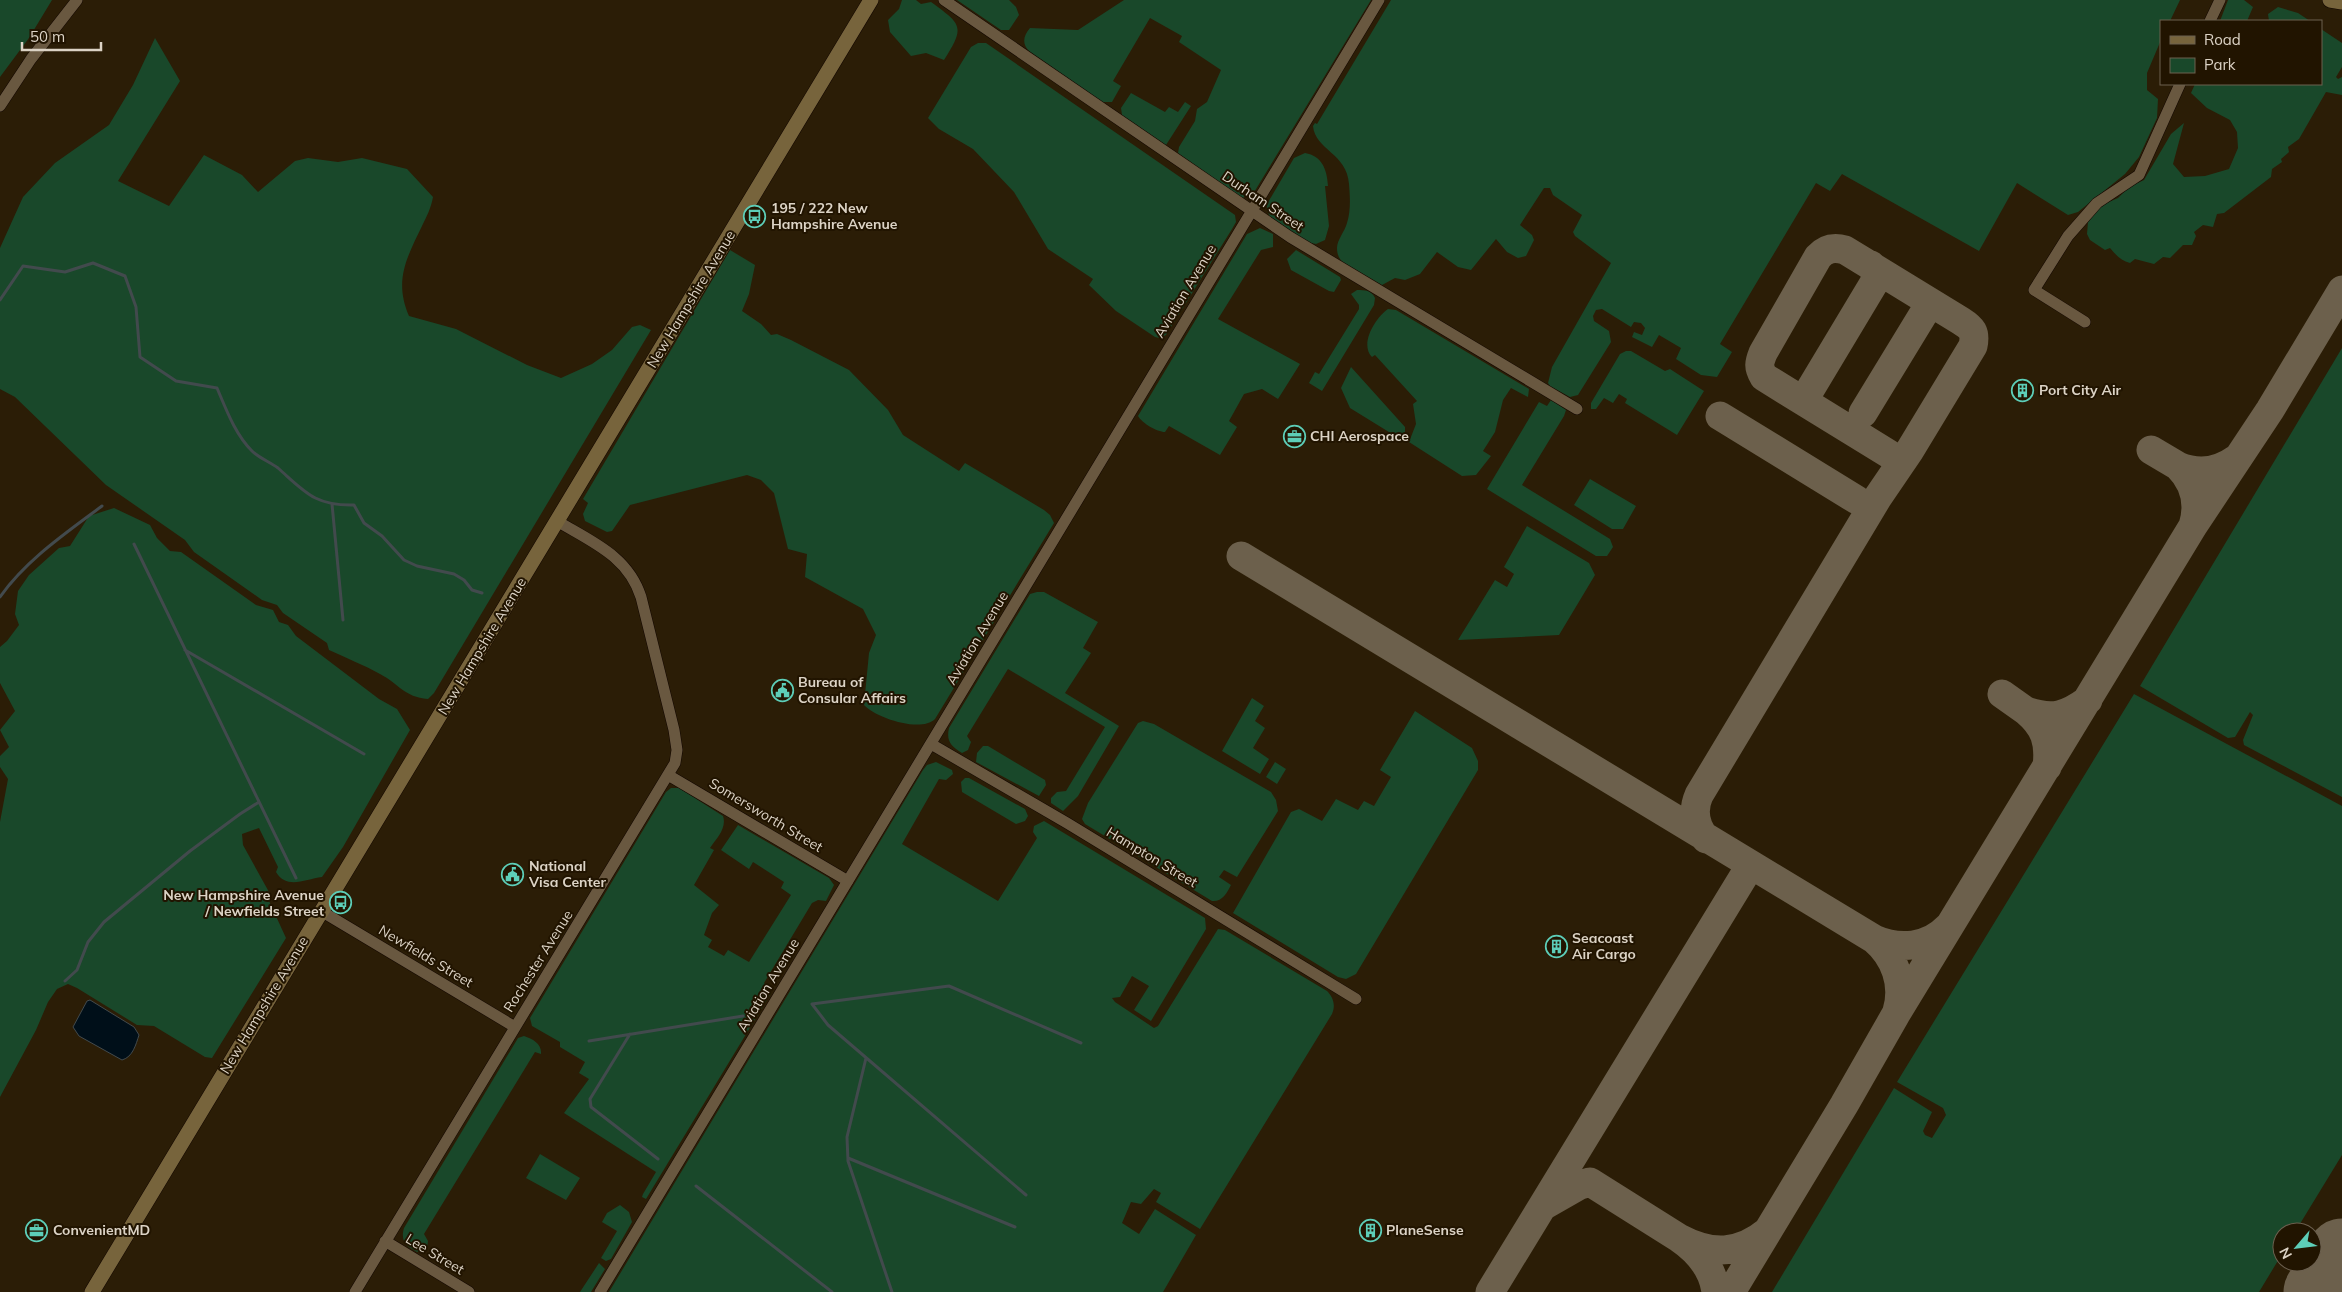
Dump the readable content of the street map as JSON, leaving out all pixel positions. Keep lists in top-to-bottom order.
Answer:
{
  "streets": {
    "street": [
      "Durham Street",
      "Aviation Avenue",
      "New Hampshire Avenue",
      "Somersworth Street",
      "Hampton Street",
      "Newfields Street",
      "Rochester Avenue",
      "Lee Street"
    ]
  },
  "crossings": [
    ["Durham Street", "Aviation Avenue"],
    ["Aviation Avenue", "Somersworth Street"],
    ["Aviation Avenue", "Hampton Street"],
    ["New Hampshire Avenue", "Newfields Street"],
    ["New Hampshire Avenue", "Rochester Avenue"],
    ["Somersworth Street", "Rochester Avenue"],
    ["Newfields Street", "Rochester Avenue"],
    ["Rochester Avenue", "Lee Street"]
  ],
  "places": {
    "bus stop": ["195 / 222 New Hampshire Avenue", "New Hampshire Avenue / Newfields Street"],
    "building": ["Port City Air", "Seacoast Air Cargo", "PlaneSense"],
    "office": ["CHI Aerospace", "ConvenientMD"],
    "public building": ["Bureau of Consular Affairs", "National Visa Center"]
  },
  "legend": ["Road", "Park"],
  "scale_bar": "50 m",
  "north": "bottom left"
}
